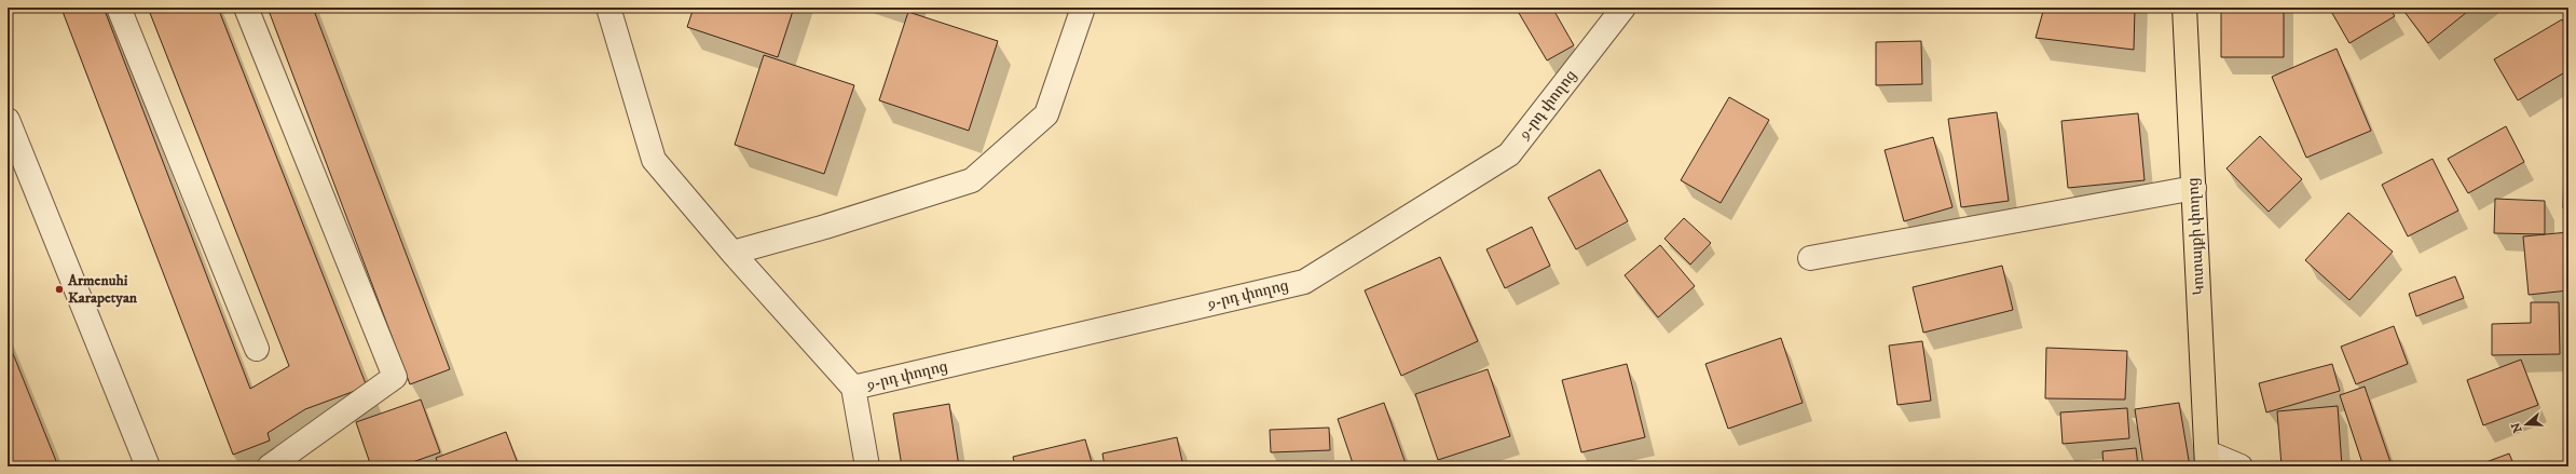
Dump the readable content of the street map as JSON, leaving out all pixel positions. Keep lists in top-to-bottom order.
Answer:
{
  "streets": {
    "main road": ["Կոտայքի փողոց"],
    "street": ["9-րդ փողոց"]
  },
  "places": ["Armenuhi Karapetyan"],
  "north": "left"
}
